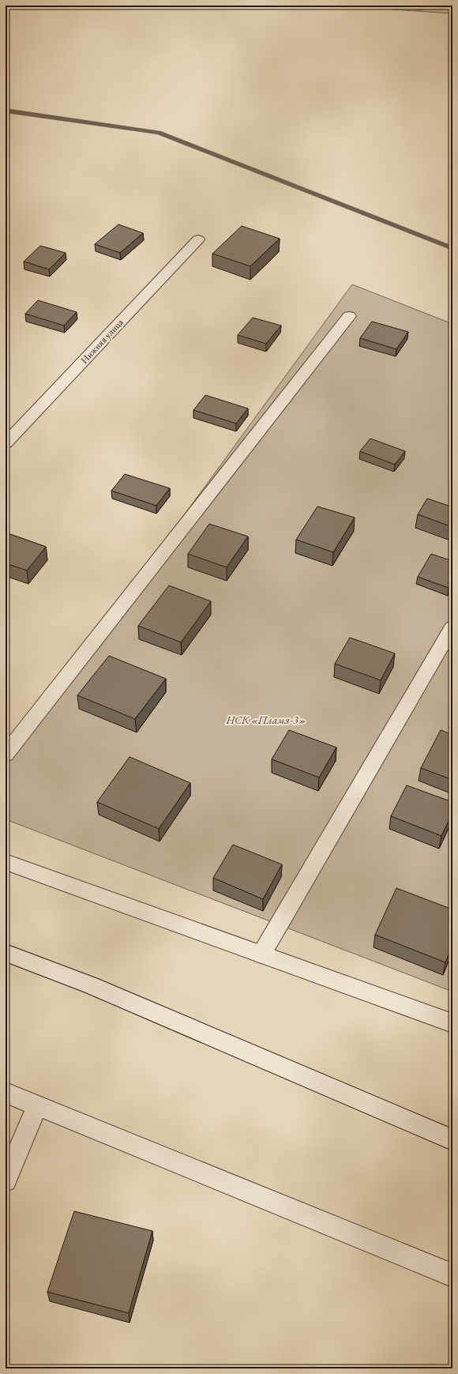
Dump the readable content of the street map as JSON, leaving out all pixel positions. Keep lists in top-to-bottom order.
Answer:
{
  "streets": {
    "street": ["Нижняя улица"]
  },
  "parks": ["НСК «Пламя-3»"]
}
